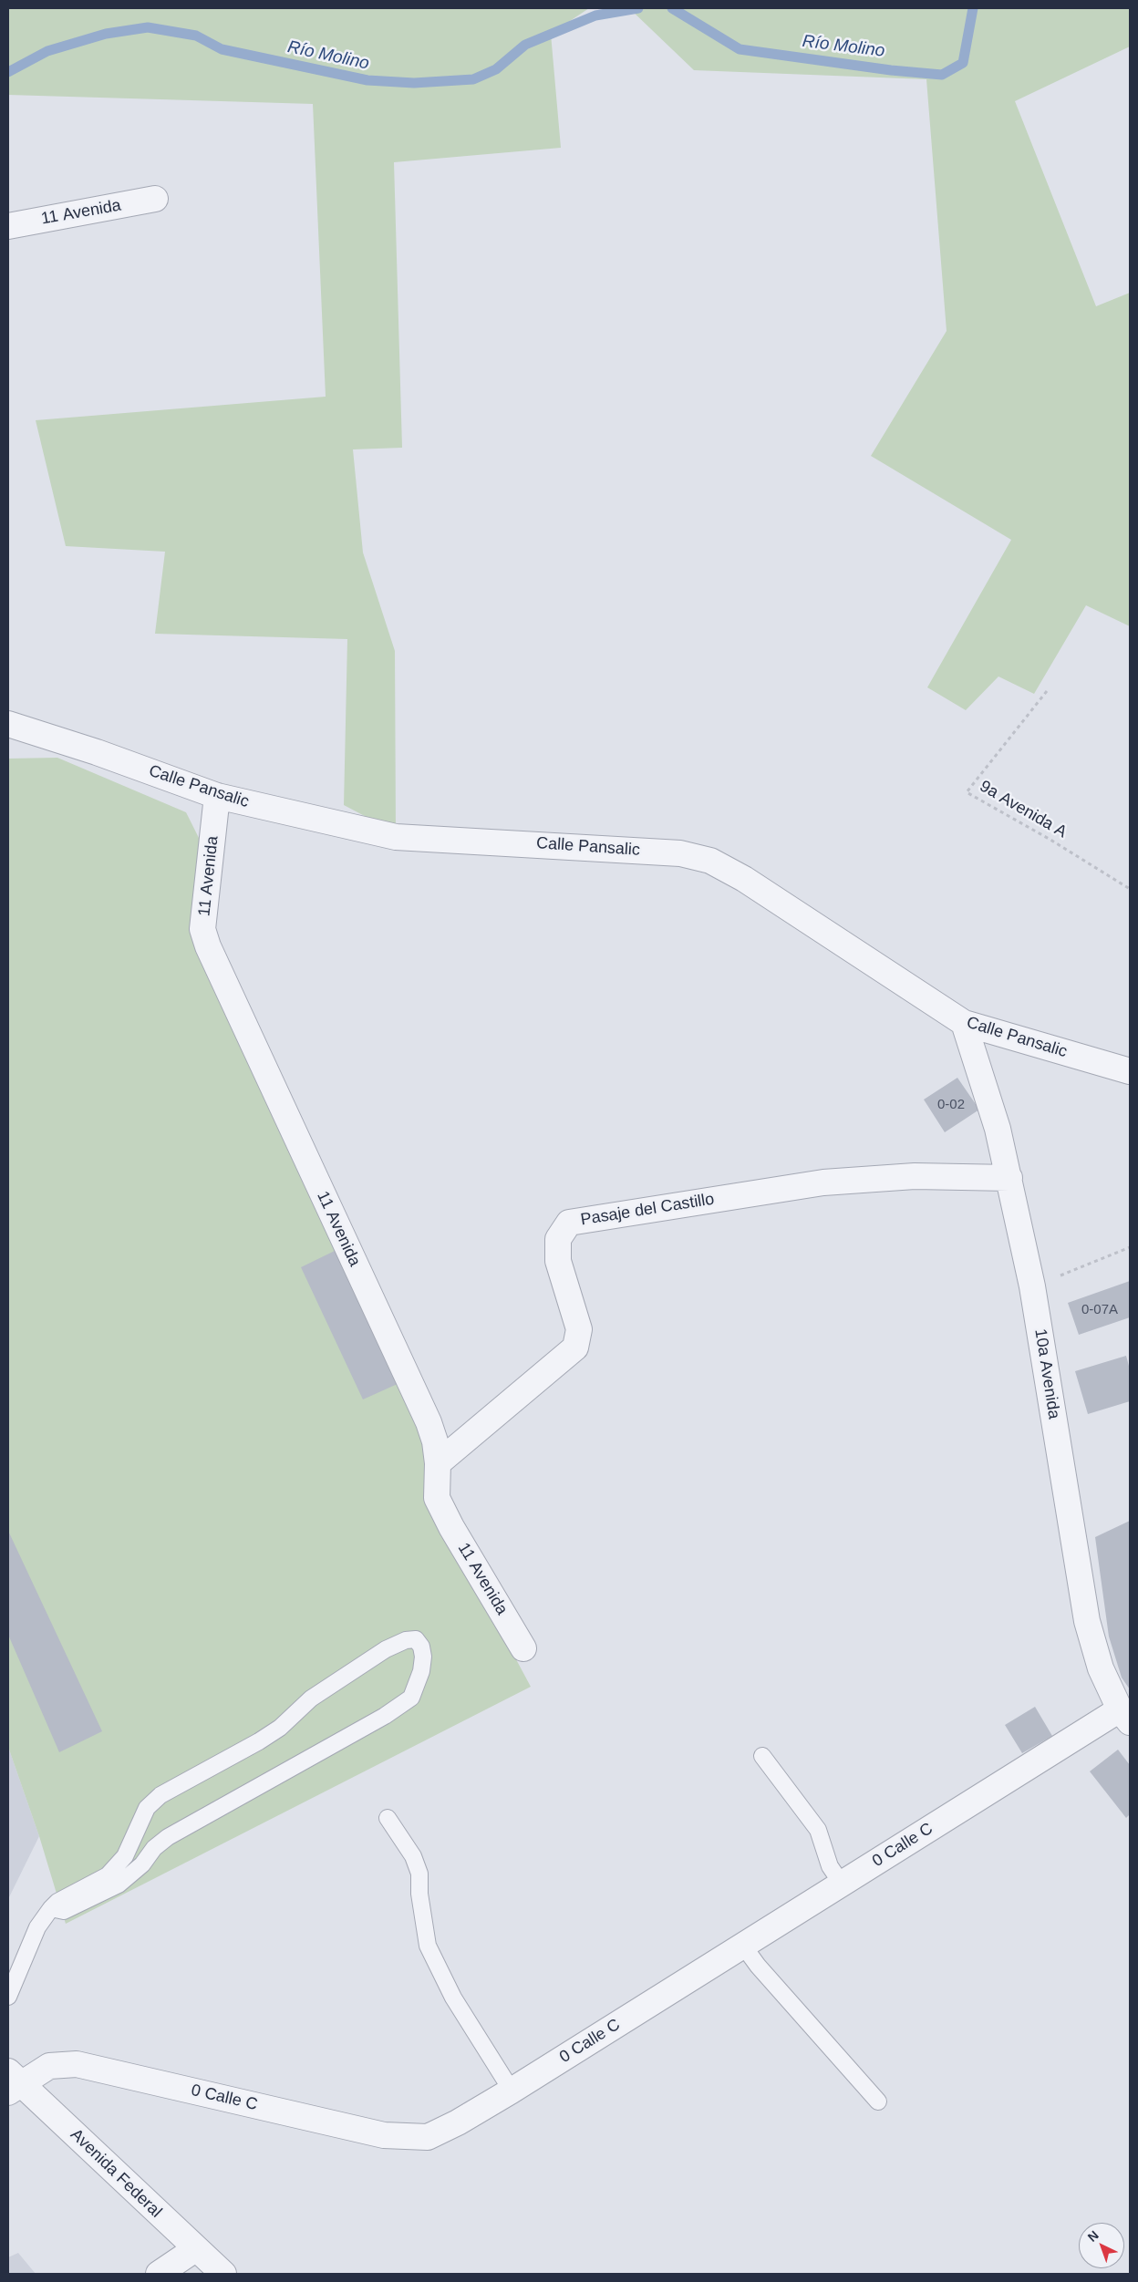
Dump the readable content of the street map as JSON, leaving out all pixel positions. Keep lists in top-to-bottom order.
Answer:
{
  "streets": {
    "street": [
      "11 Avenida",
      "Calle Pansalic",
      "Pasaje del Castillo",
      "10a Avenida",
      "0 Calle C",
      "Avenida Federal"
    ],
    "path": ["9a Avenida A"]
  },
  "crossings": [
    ["11 Avenida", "Calle Pansalic"],
    ["11 Avenida", "Pasaje del Castillo"],
    ["Calle Pansalic", "10a Avenida"],
    ["Pasaje del Castillo", "10a Avenida"],
    ["10a Avenida", "0 Calle C"],
    ["0 Calle C", "Avenida Federal"]
  ],
  "water": ["Río Molino"],
  "house_numbers": ["0-02", "0-07A"],
  "north": "top left"
}
